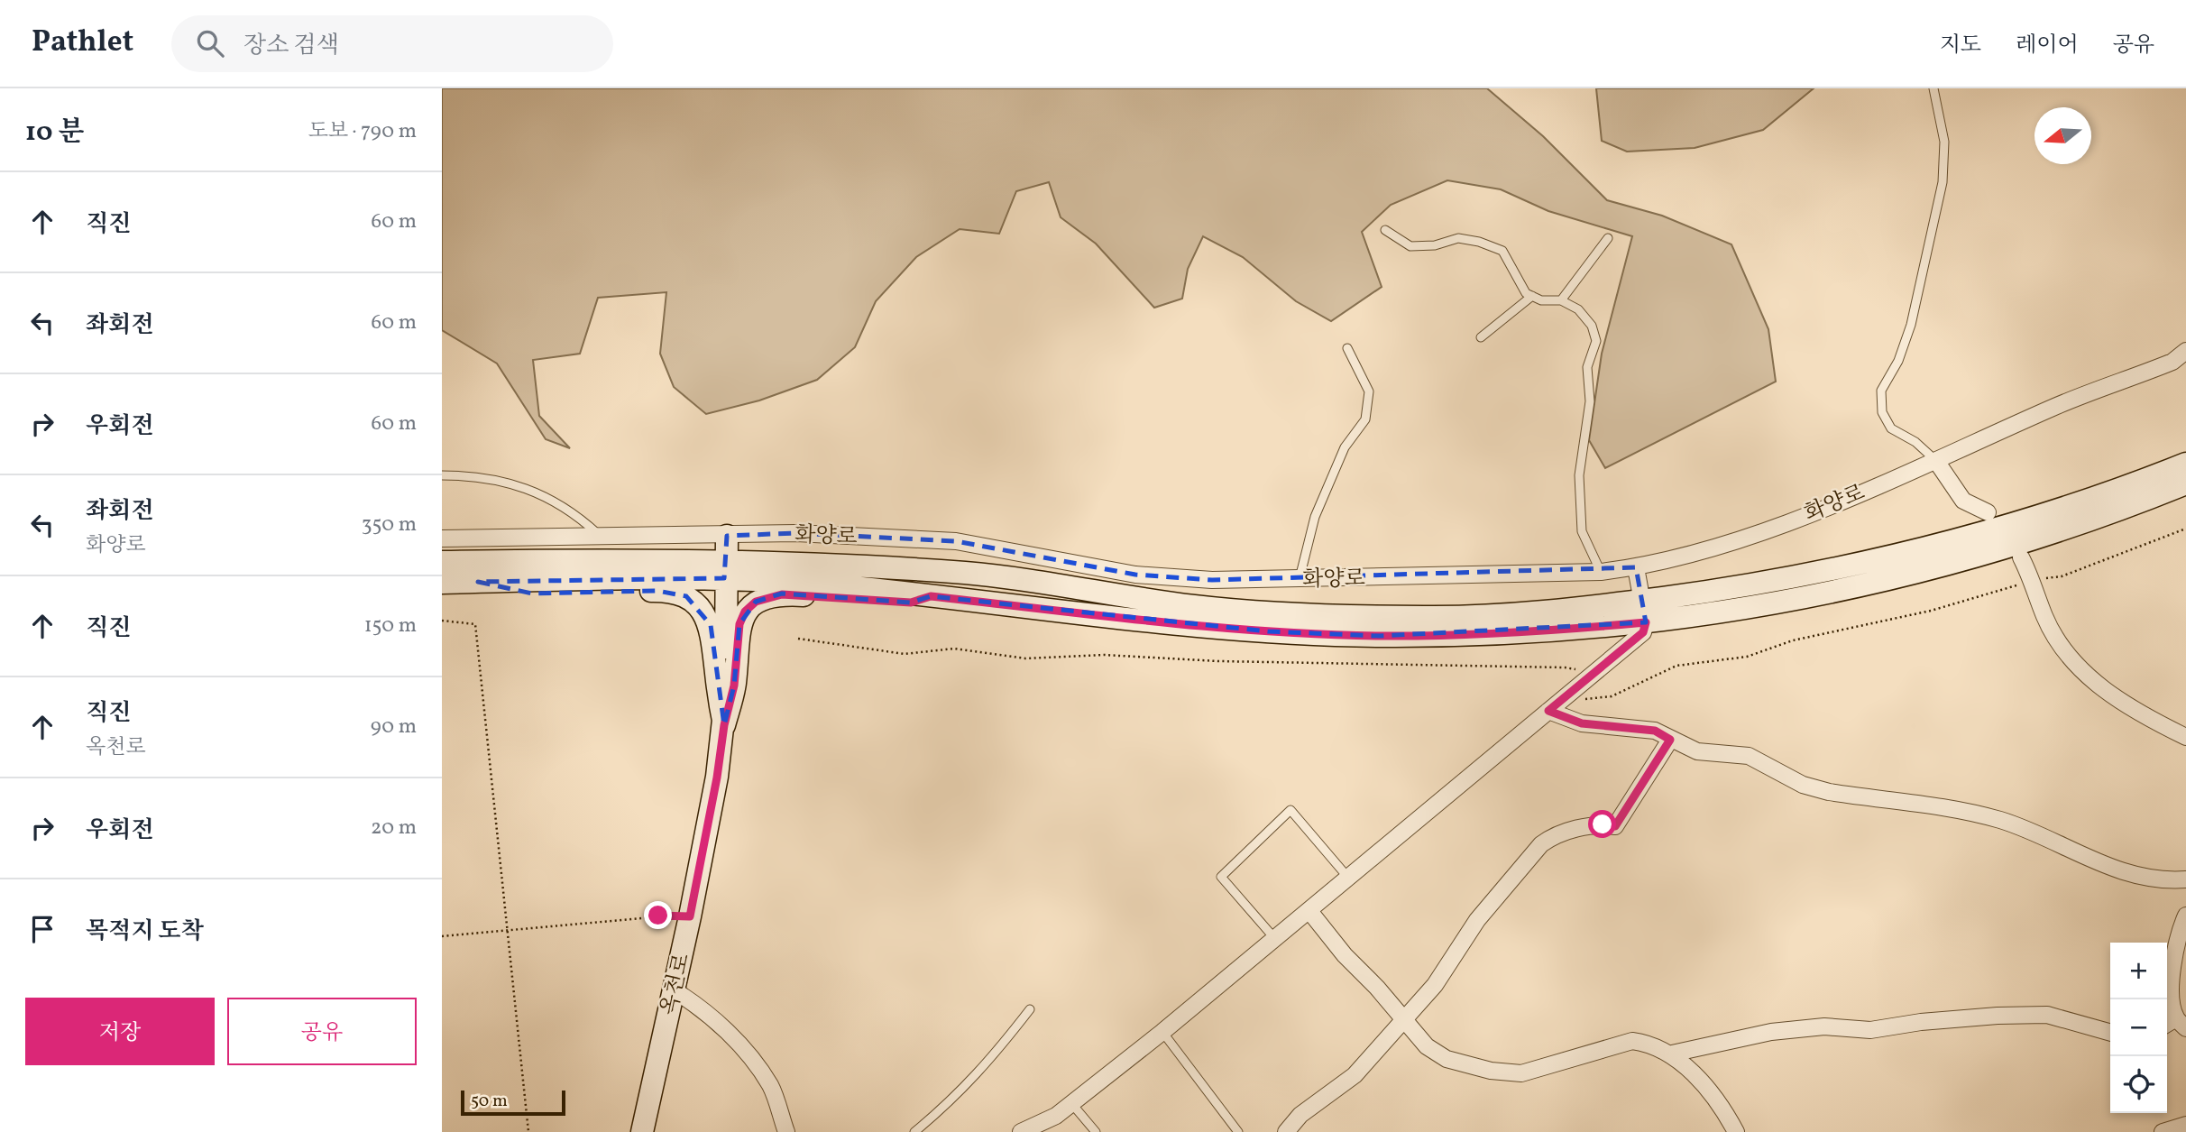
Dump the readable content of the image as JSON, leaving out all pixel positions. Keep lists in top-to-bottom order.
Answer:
{
  "streets": {
    "main road": ["화양로", "옥천로"]
  },
  "crossings": [
    ["화양로", "옥천로"]
  ],
  "scale_bar": "50 m",
  "north": "left",
  "page": {
    "header": "Pathlet",
    "search": "장소 검색",
    "nav": ["지도", "레이어", "공유"],
    "heading": ["10 분", "도보 · 790 m"],
    "list": [
      ["직진", "60 m"],
      ["좌회전", "60 m"],
      ["우회전", "60 m"],
      ["좌회전", "화양로", "350 m"],
      ["직진", "150 m"],
      ["직진", "옥천로", "90 m"],
      ["우회전", "20 m"],
      "목적지 도착"
    ],
    "map_buttons": ["+", "−"],
    "buttons": ["저장", "공유"],
    "scale": "50 m"
  }
}
